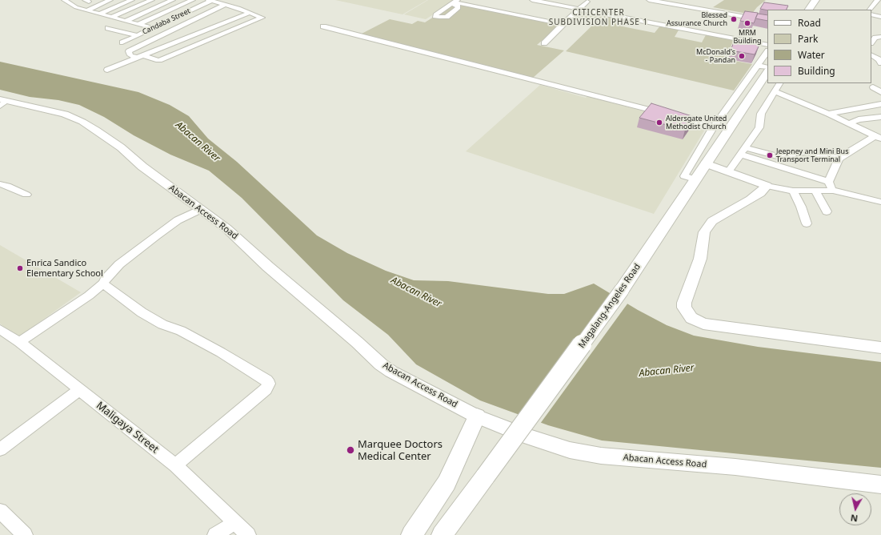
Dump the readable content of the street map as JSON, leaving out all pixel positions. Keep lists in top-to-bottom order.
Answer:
{
  "streets": {
    "main road": ["Magalang-Angeles Road"],
    "street": ["Candaba Street", "Abacan Access Road", "Maligaya Street"]
  },
  "districts": ["CITICENTER SUBDIVISION PHASE 1"],
  "water": ["Abacan River"],
  "places": [
    "Blessed Assurance Church",
    "MRM Building",
    "McDonald's - Pandan",
    "Aldersgate United Methodist Church",
    "Jeepney and Mini Bus Transport Terminal",
    "Enrica Sandico Elementary School",
    "Marquee Doctors Medical Center"
  ],
  "legend": [
    "Road",
    "Park",
    "Water",
    "Building"
  ],
  "north": "bottom"
}
